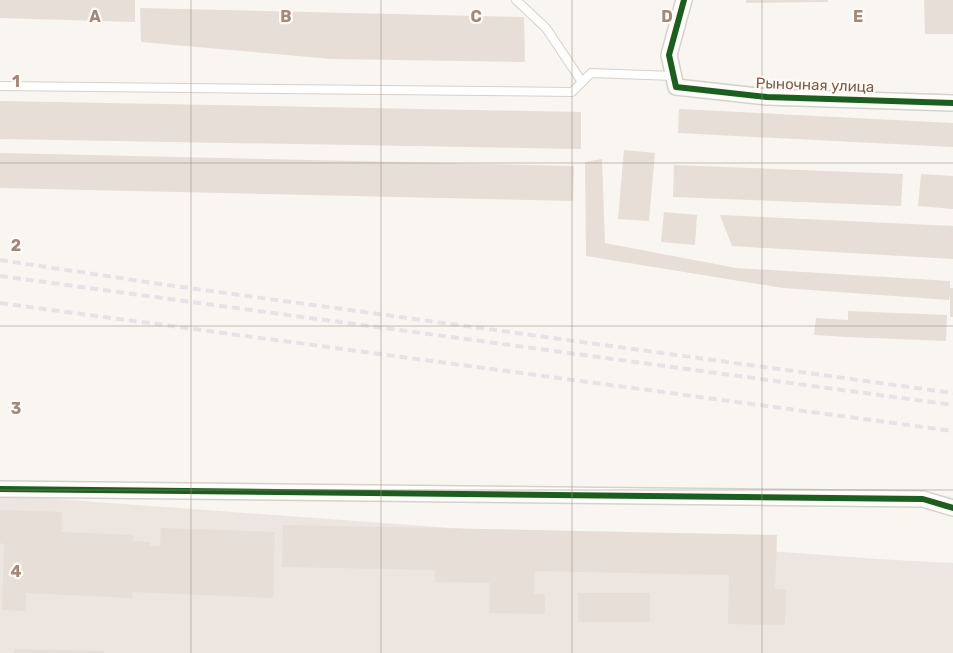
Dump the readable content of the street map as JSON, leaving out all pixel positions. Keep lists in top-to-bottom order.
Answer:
{
  "streets": {
    "street": ["Рыночная улица"]
  },
  "grid": {
    "columns": [
      "A",
      "B",
      "C",
      "D",
      "E"
    ],
    "rows": [
      "1",
      "2",
      "3",
      "4"
    ]
  }
}
